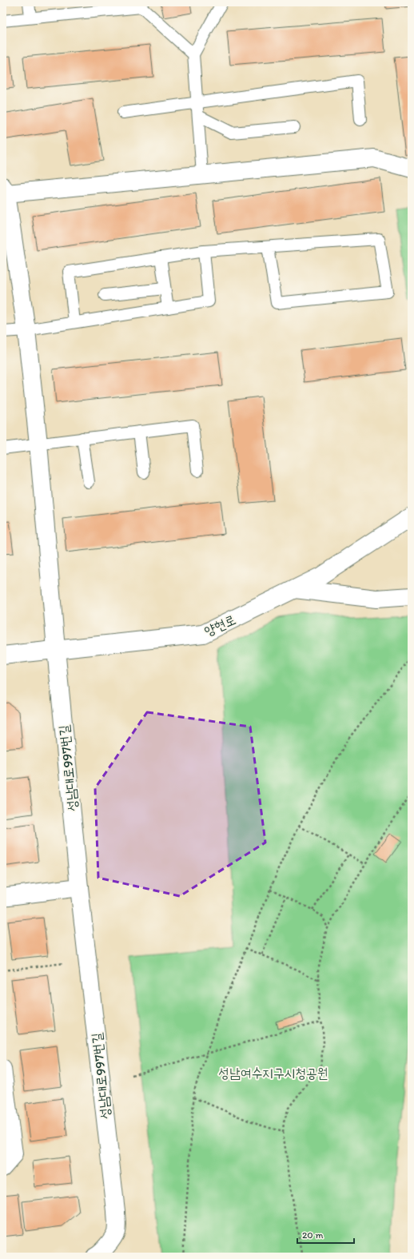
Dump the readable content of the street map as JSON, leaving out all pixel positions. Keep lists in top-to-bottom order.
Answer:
{
  "streets": {
    "street": ["양현로", "성남대로997번길"]
  },
  "crossings": [
    ["양현로", "성남대로997번길"]
  ],
  "parks": ["성남여수지구시청공원"],
  "scale_bar": "20 m"
}
